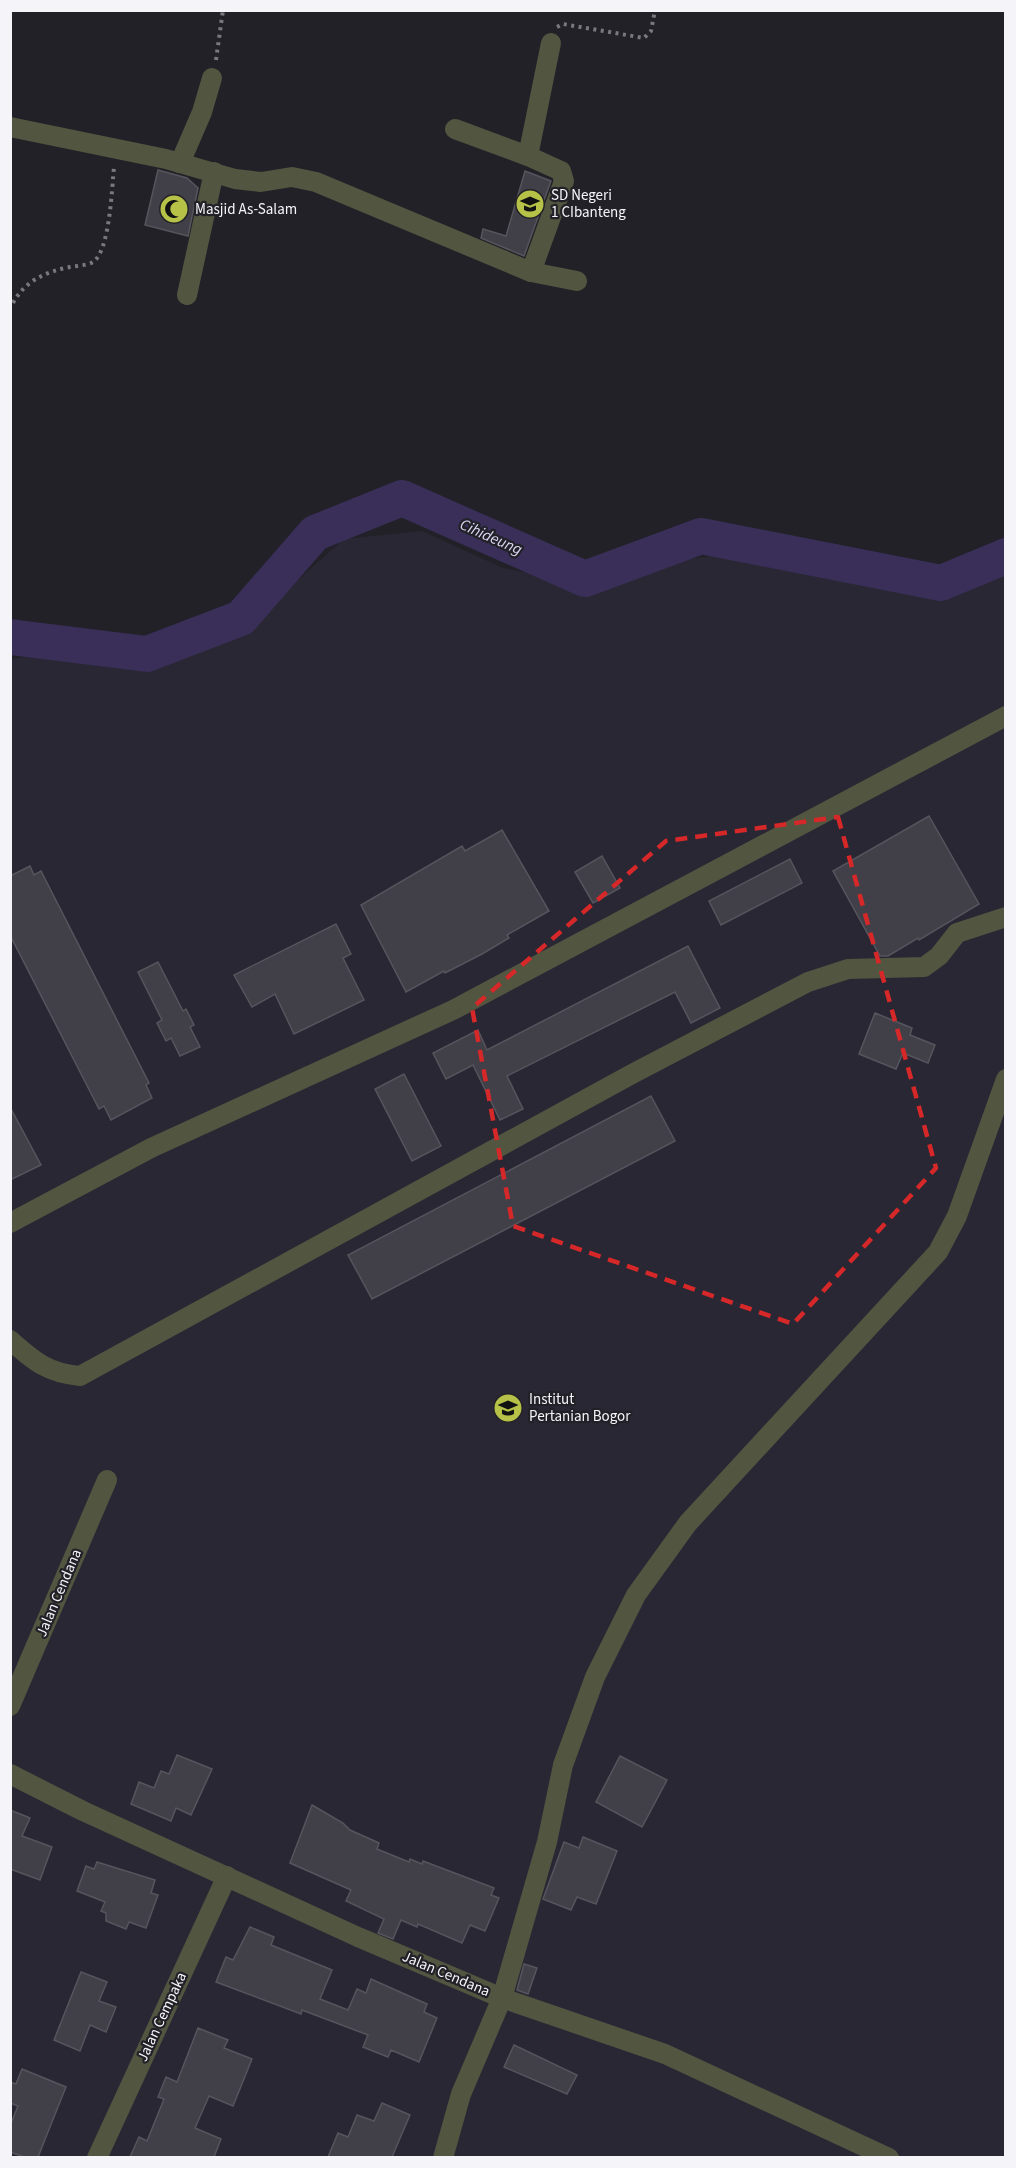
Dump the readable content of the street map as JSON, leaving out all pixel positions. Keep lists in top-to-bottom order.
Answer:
{
  "streets": {
    "street": ["Jalan Cendana", "Jalan Cempaka"]
  },
  "crossings": [
    ["Jalan Cendana", "Jalan Cempaka"]
  ],
  "water": ["Cihideung"],
  "places": {
    "school or university": ["SD Negeri 1 CIbanteng", "Institut Pertanian Bogor"],
    "mosque": ["Masjid As-Salam"]
  }
}
